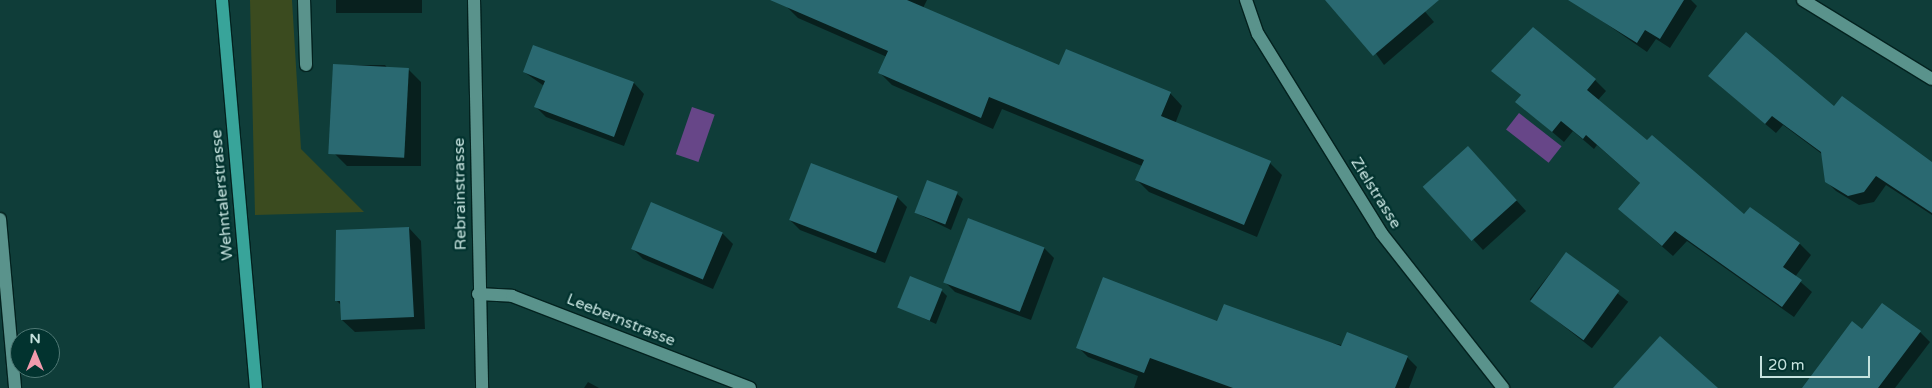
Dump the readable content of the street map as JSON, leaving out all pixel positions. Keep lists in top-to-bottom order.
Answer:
{
  "streets": {
    "main road": ["Wehntalerstrasse"],
    "street": ["Zielstrasse", "Rebrainstrasse", "Leebernstrasse"]
  },
  "crossings": [
    ["Rebrainstrasse", "Leebernstrasse"]
  ],
  "scale_bar": "20 m",
  "north": "top"
}
